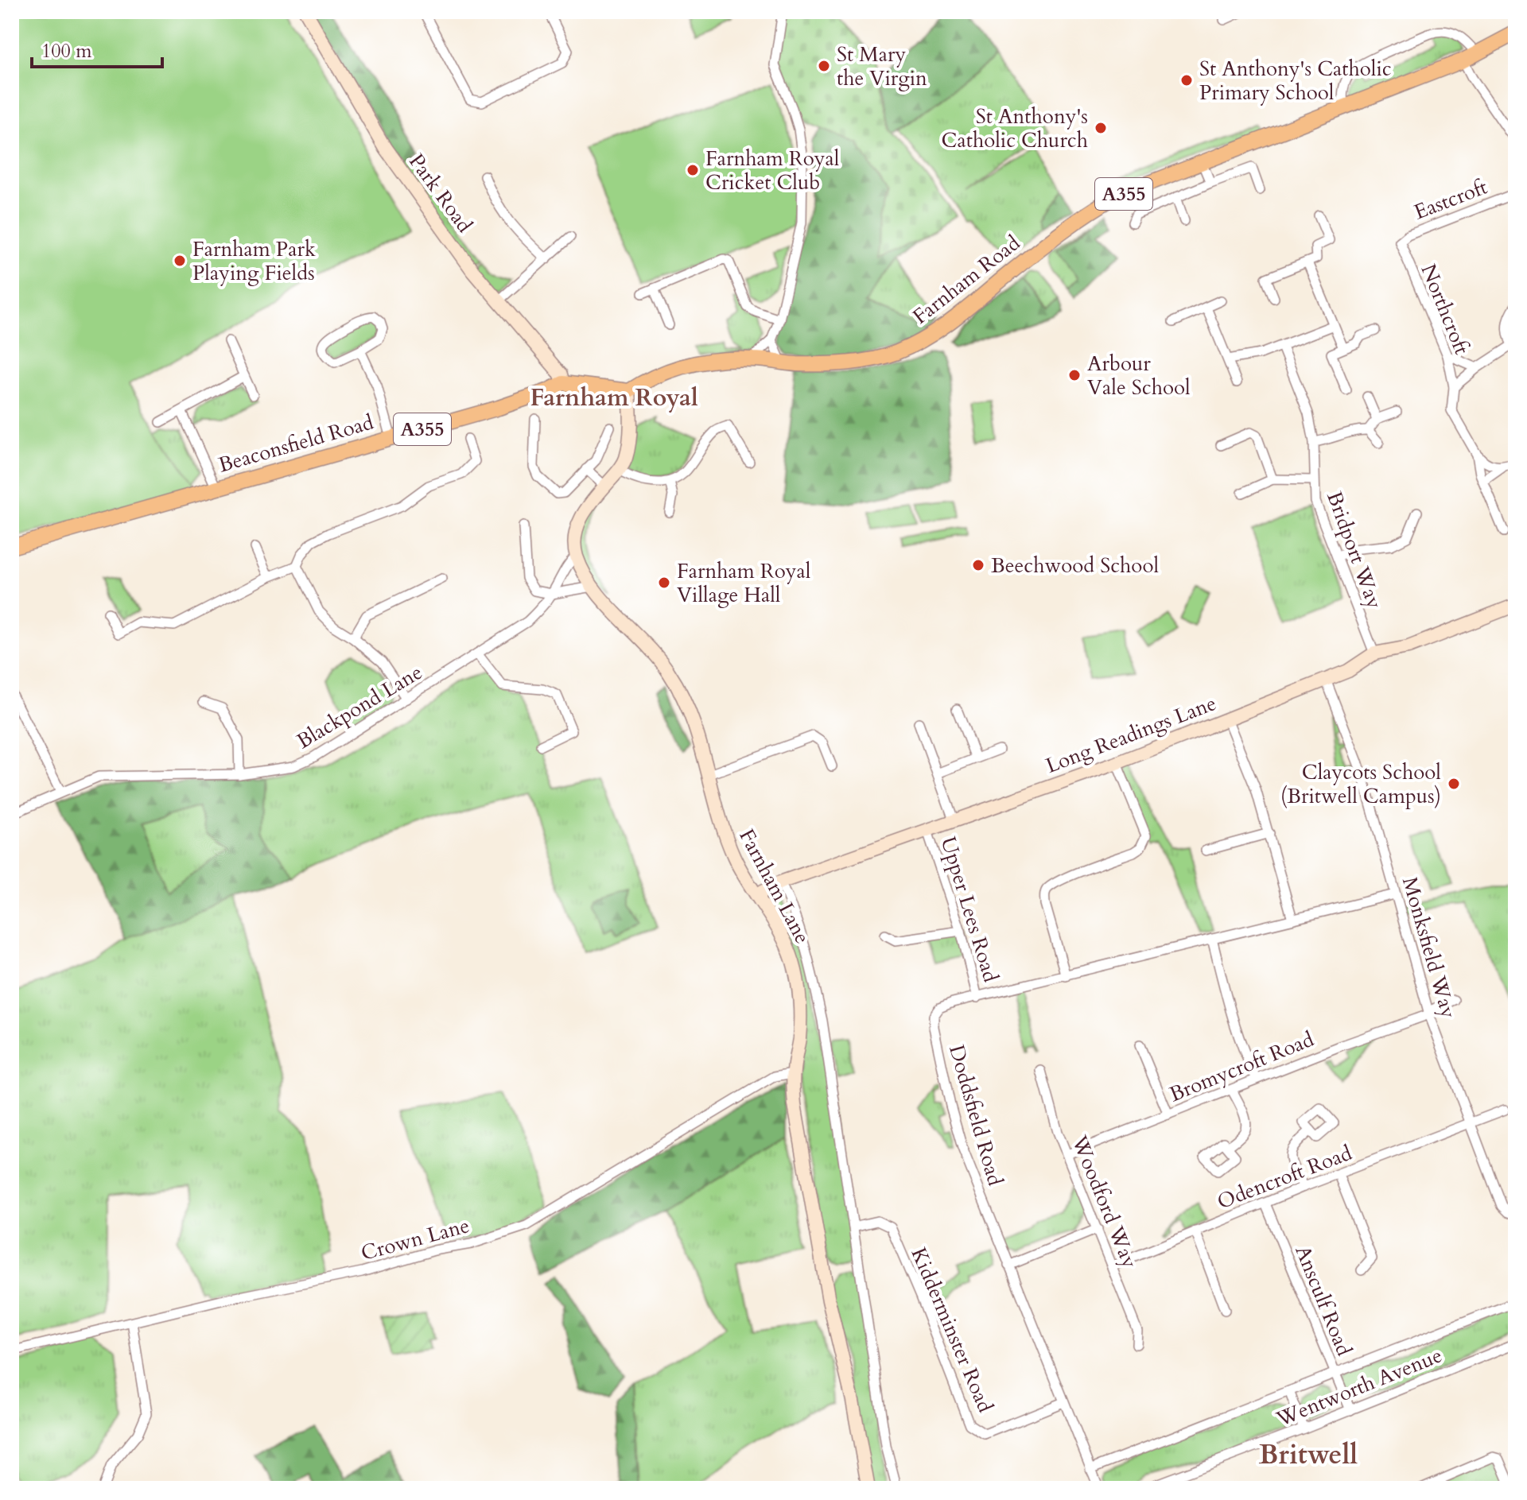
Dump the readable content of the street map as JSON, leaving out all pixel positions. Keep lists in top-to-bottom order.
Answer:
{
  "streets": {
    "main road": ["A355", "Farnham Road", "Beaconsfield Road"],
    "street": [
      "Park Road",
      "Eastcroft",
      "Northcroft",
      "Bridport Way",
      "Blackpond Lane",
      "Long Readings Lane",
      "Farnham Lane",
      "Upper Lees Road",
      "Monksfield Way",
      "Bromycroft Road",
      "Doddsfield Road",
      "Odencroft Road",
      "Woodford Way",
      "Crown Lane",
      "Ansculf Road",
      "Kidderminster Road",
      "Wentworth Avenue"
    ]
  },
  "crossings": [
    ["Park Road", "Beaconsfield Road"],
    ["Eastcroft", "Northcroft"],
    ["Bridport Way", "Long Readings Lane"],
    ["Blackpond Lane", "Farnham Lane"],
    ["Long Readings Lane", "Farnham Lane"],
    ["Long Readings Lane", "Upper Lees Road"],
    ["Long Readings Lane", "Monksfield Way"],
    ["Farnham Lane", "Crown Lane"],
    ["Upper Lees Road", "Doddsfield Road"],
    ["Monksfield Way", "Bromycroft Road"],
    ["Monksfield Way", "Doddsfield Road"],
    ["Monksfield Way", "Odencroft Road"],
    ["Bromycroft Road", "Woodford Way"],
    ["Doddsfield Road", "Kidderminster Road"],
    ["Odencroft Road", "Woodford Way"],
    ["Odencroft Road", "Ansculf Road"],
    ["Ansculf Road", "Wentworth Avenue"]
  ],
  "districts": ["Farnham Royal", "Britwell"],
  "places": [
    "St Mary the Virgin",
    "St Anthony's Catholic Primary School",
    "St Anthony's Catholic Church",
    "Farnham Royal Cricket Club",
    "Farnham Park Playing Fields",
    "Arbour Vale School",
    "Beechwood School",
    "Farnham Royal Village Hall",
    "Claycots School (Britwell Campus)"
  ],
  "scale_bar": "100 m"
}
